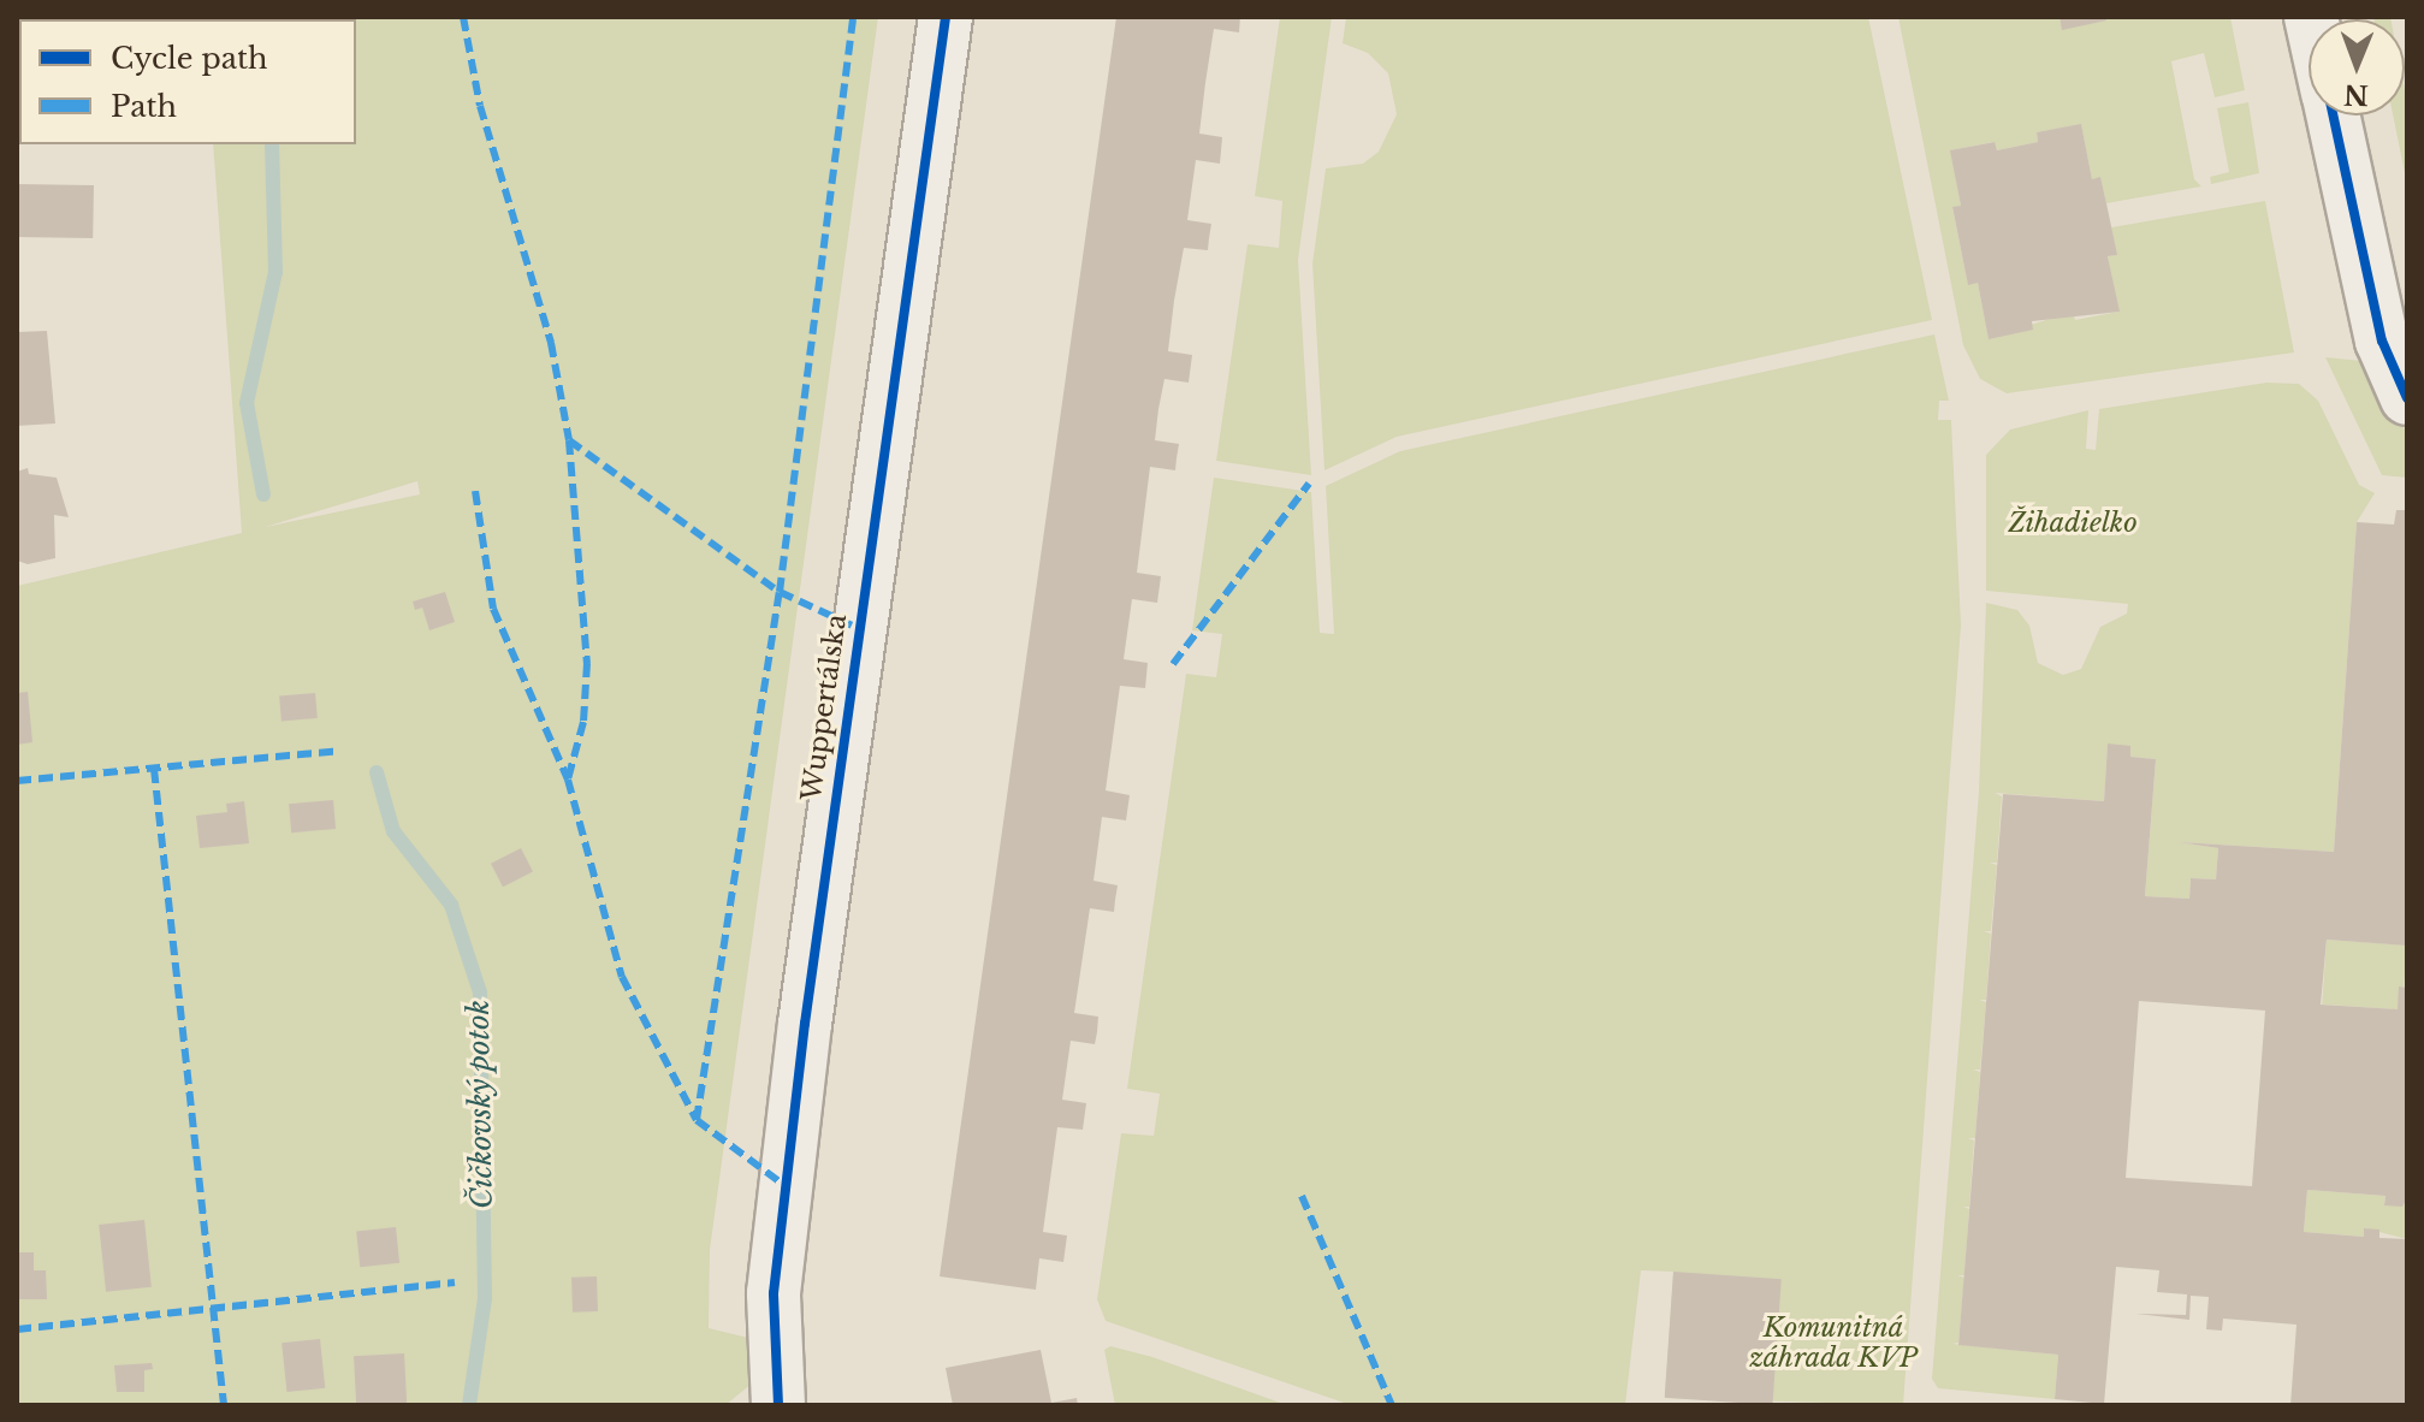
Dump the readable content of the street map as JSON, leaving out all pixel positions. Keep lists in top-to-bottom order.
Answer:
{
  "streets": {
    "street": ["Wuppertálska"]
  },
  "water": ["Čičkovský potok"],
  "parks": ["Žihadielko", "Komunitná záhrada KVP"],
  "legend": ["Cycle path", "Path"],
  "north": "bottom"
}
